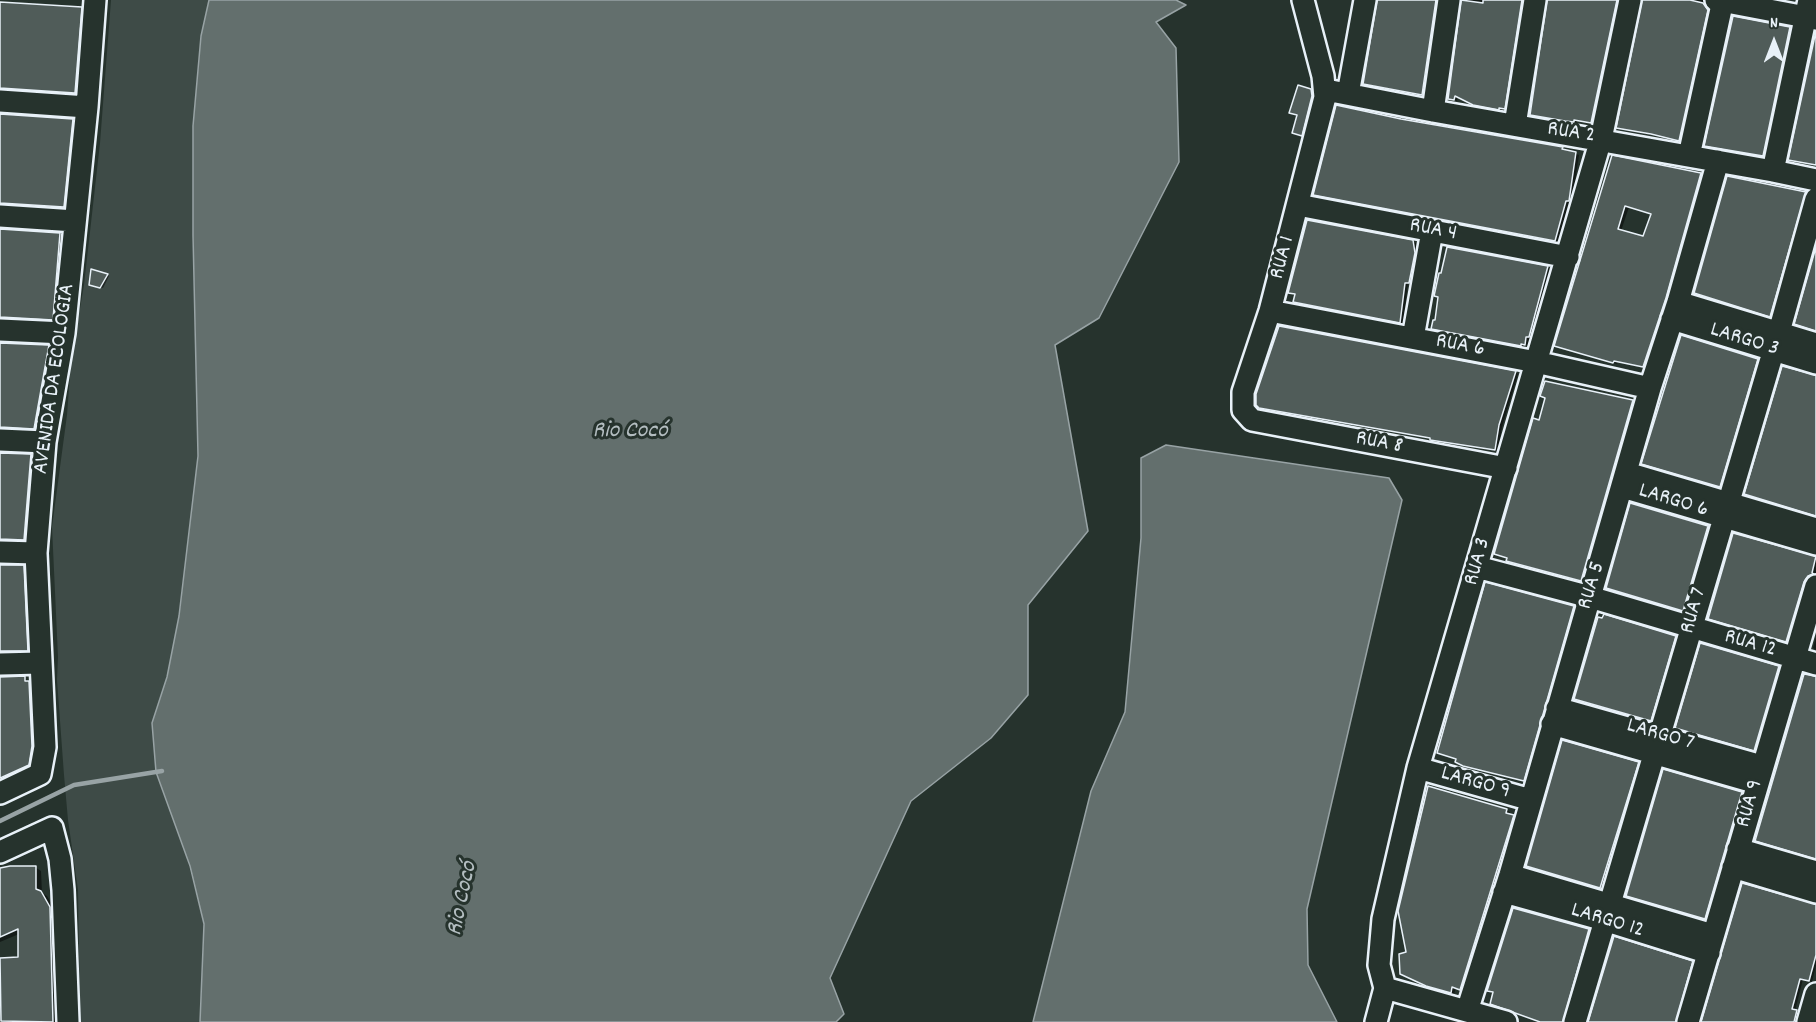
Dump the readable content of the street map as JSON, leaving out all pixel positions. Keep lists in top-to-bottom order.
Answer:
{
  "streets": {
    "street": [
      "RUA 2",
      "RUA 4",
      "RUA 1",
      "LARGO 3",
      "RUA 6",
      "AVENIDA DA ECOLOGIA",
      "RUA 8",
      "LARGO 6",
      "RUA 3",
      "RUA 5",
      "RUA 7",
      "RUA 12",
      "LARGO 7",
      "LARGO 9",
      "RUA 9",
      "LARGO 12"
    ]
  },
  "crossings": [
    ["RUA 2", "RUA 1"],
    ["RUA 2", "RUA 3"],
    ["RUA 2", "RUA 5"],
    ["RUA 4", "RUA 1"],
    ["RUA 4", "RUA 3"],
    ["RUA 1", "RUA 6"],
    ["RUA 1", "RUA 8"],
    ["LARGO 3", "RUA 5"],
    ["LARGO 3", "RUA 7"],
    ["RUA 6", "RUA 3"],
    ["RUA 6", "RUA 5"],
    ["RUA 8", "RUA 3"],
    ["LARGO 6", "RUA 5"],
    ["LARGO 6", "RUA 7"],
    ["RUA 3", "RUA 12"],
    ["RUA 3", "LARGO 9"],
    ["RUA 5", "RUA 12"],
    ["RUA 5", "LARGO 7"],
    ["RUA 5", "LARGO 9"],
    ["RUA 5", "LARGO 12"],
    ["RUA 7", "RUA 12"],
    ["RUA 7", "LARGO 7"],
    ["RUA 7", "LARGO 12"],
    ["RUA 12", "RUA 9"],
    ["LARGO 7", "RUA 9"],
    ["RUA 9", "LARGO 12"]
  ],
  "water": ["Rio Cocó"],
  "north": "top"
}
